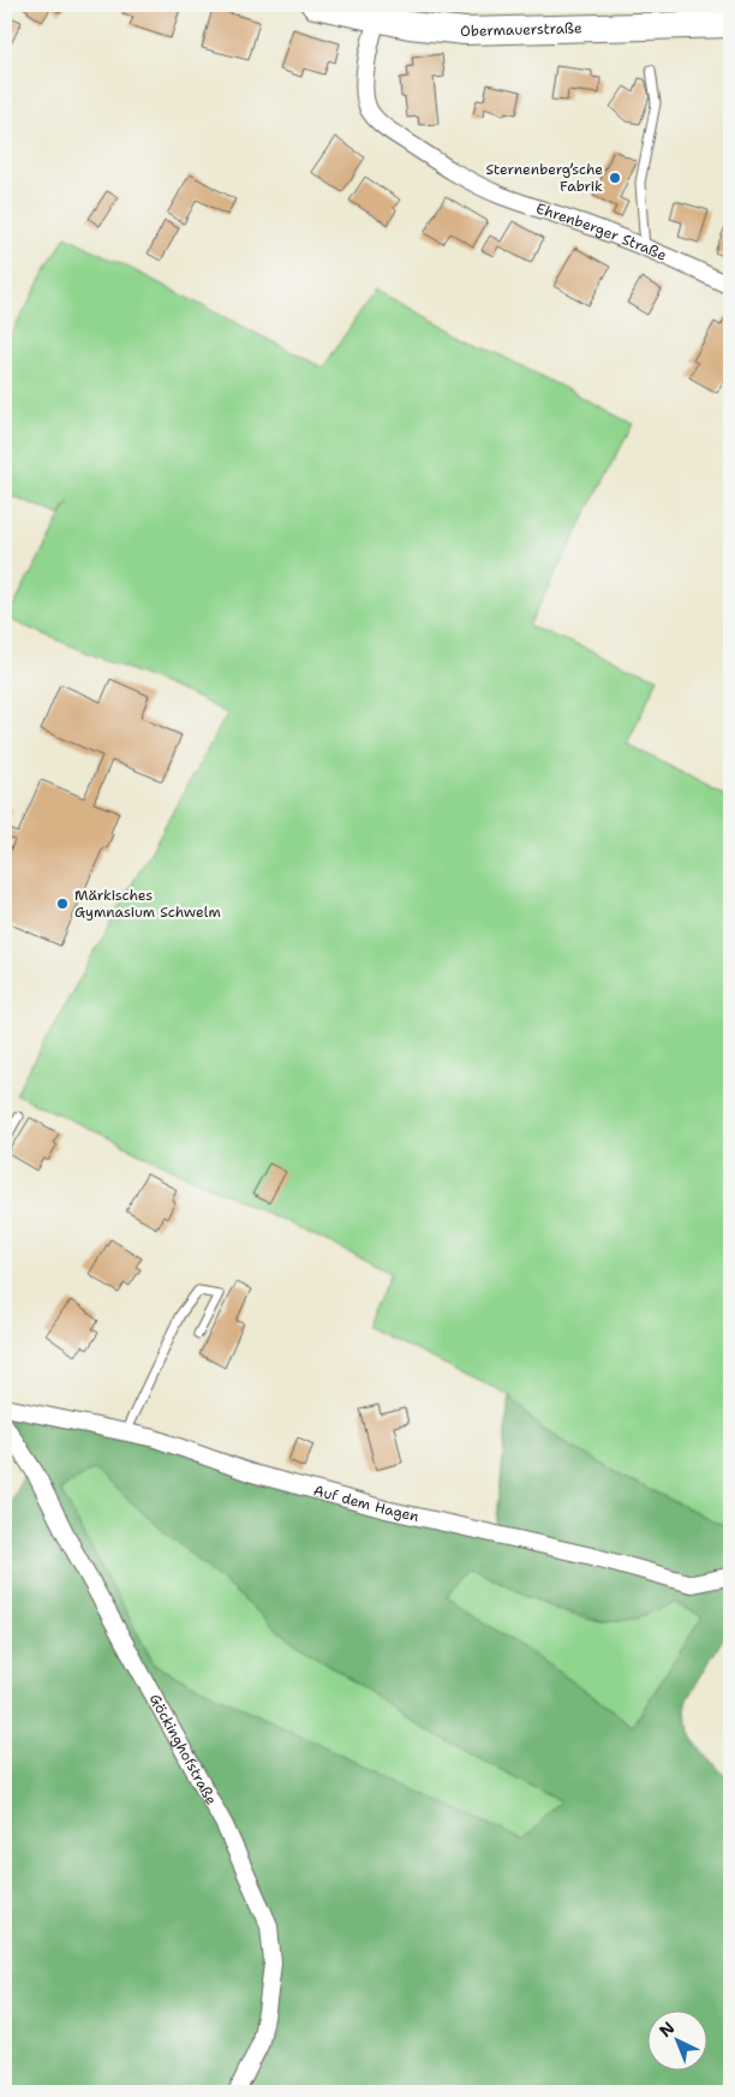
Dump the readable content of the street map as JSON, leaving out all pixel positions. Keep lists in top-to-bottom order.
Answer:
{
  "streets": {
    "main road": ["Obermauerstraße"],
    "street": ["Ehrenberger Straße", "Auf dem Hagen", "Göckinghofstraße"]
  },
  "crossings": [
    ["Obermauerstraße", "Ehrenberger Straße"]
  ],
  "places": ["Sternenberg’sche Fabrik", "Märkisches Gymnasium Schwelm"],
  "north": "top left"
}
